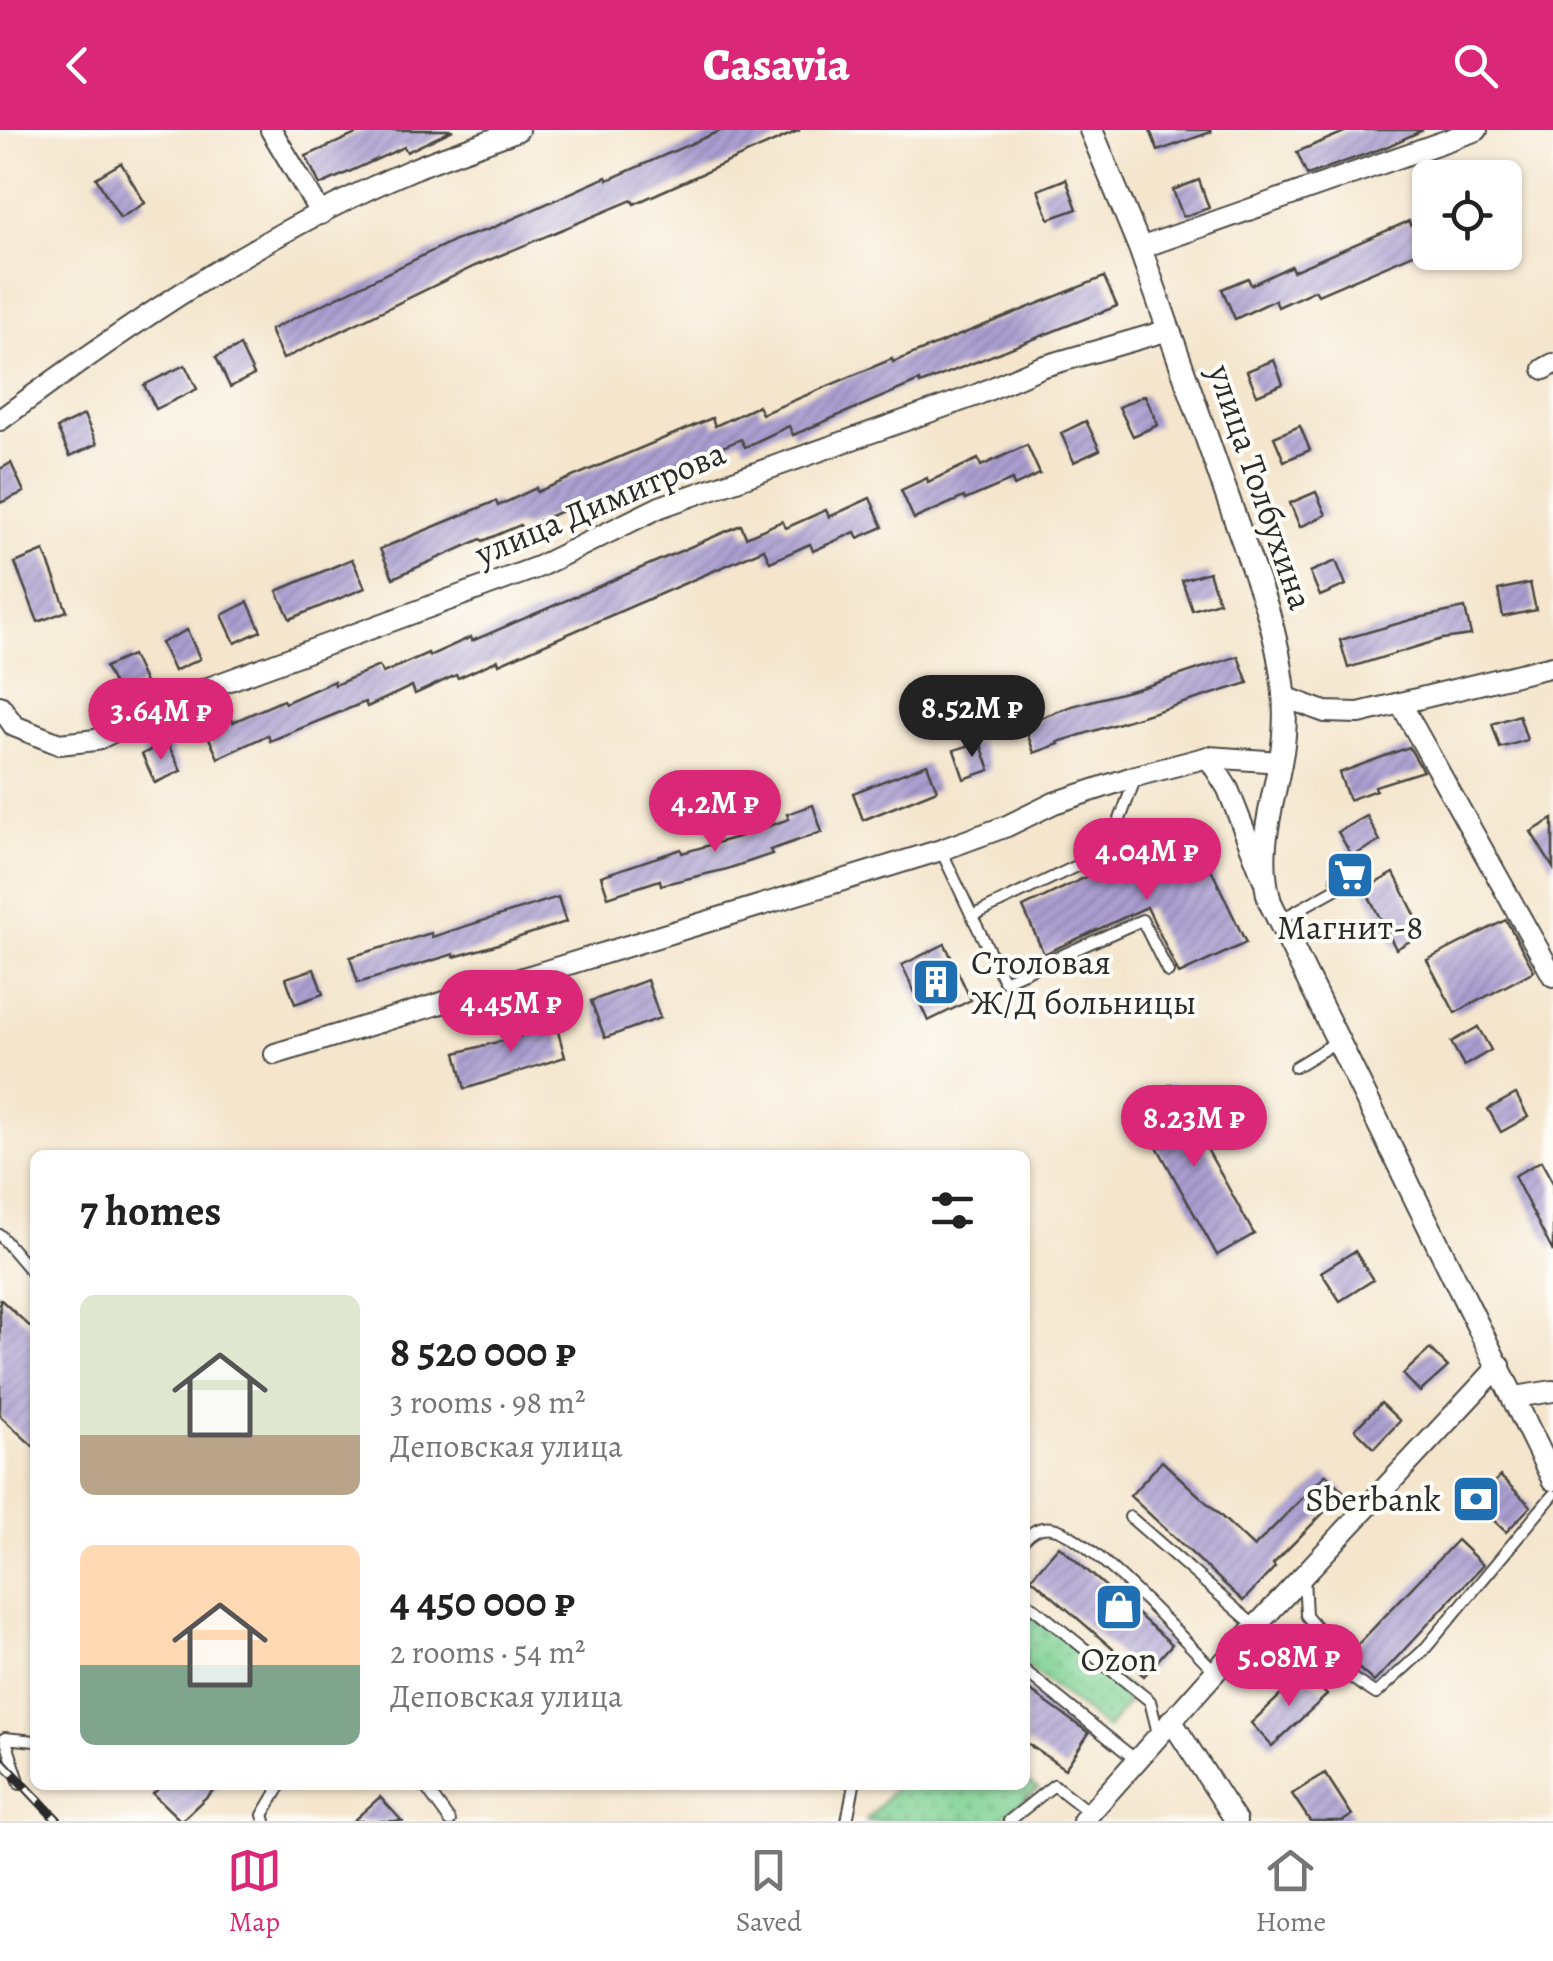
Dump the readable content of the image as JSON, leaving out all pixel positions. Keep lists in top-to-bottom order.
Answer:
{
  "streets": {
    "street": ["улица Толбухина", "улица Димитрова"]
  },
  "crossings": [
    ["улица Толбухина", "улица Димитрова"]
  ],
  "places": {
    "supermarket": ["Магнит-8"],
    "building": ["Столовая Ж/Д больницы"],
    "bank": ["Sberbank"],
    "shop": ["Ozon"]
  },
  "page": {
    "header": "Casavia",
    "price": [
      "8.52M ₽",
      "3.64M ₽",
      "4.2M ₽",
      "4.04M ₽",
      "4.45M ₽",
      "8.23M ₽",
      "5.08M ₽"
    ],
    "heading": "7 homes",
    "list": [
      {
        "name": "8 520 000 ₽",
        "note": "3 rooms · 98 m² · Деповская улица"
      },
      {
        "name": "4 450 000 ₽",
        "note": "2 rooms · 54 m² · Деповская улица"
      }
    ],
    "tabs": ["Map", "Saved", "Home"]
  }
}
